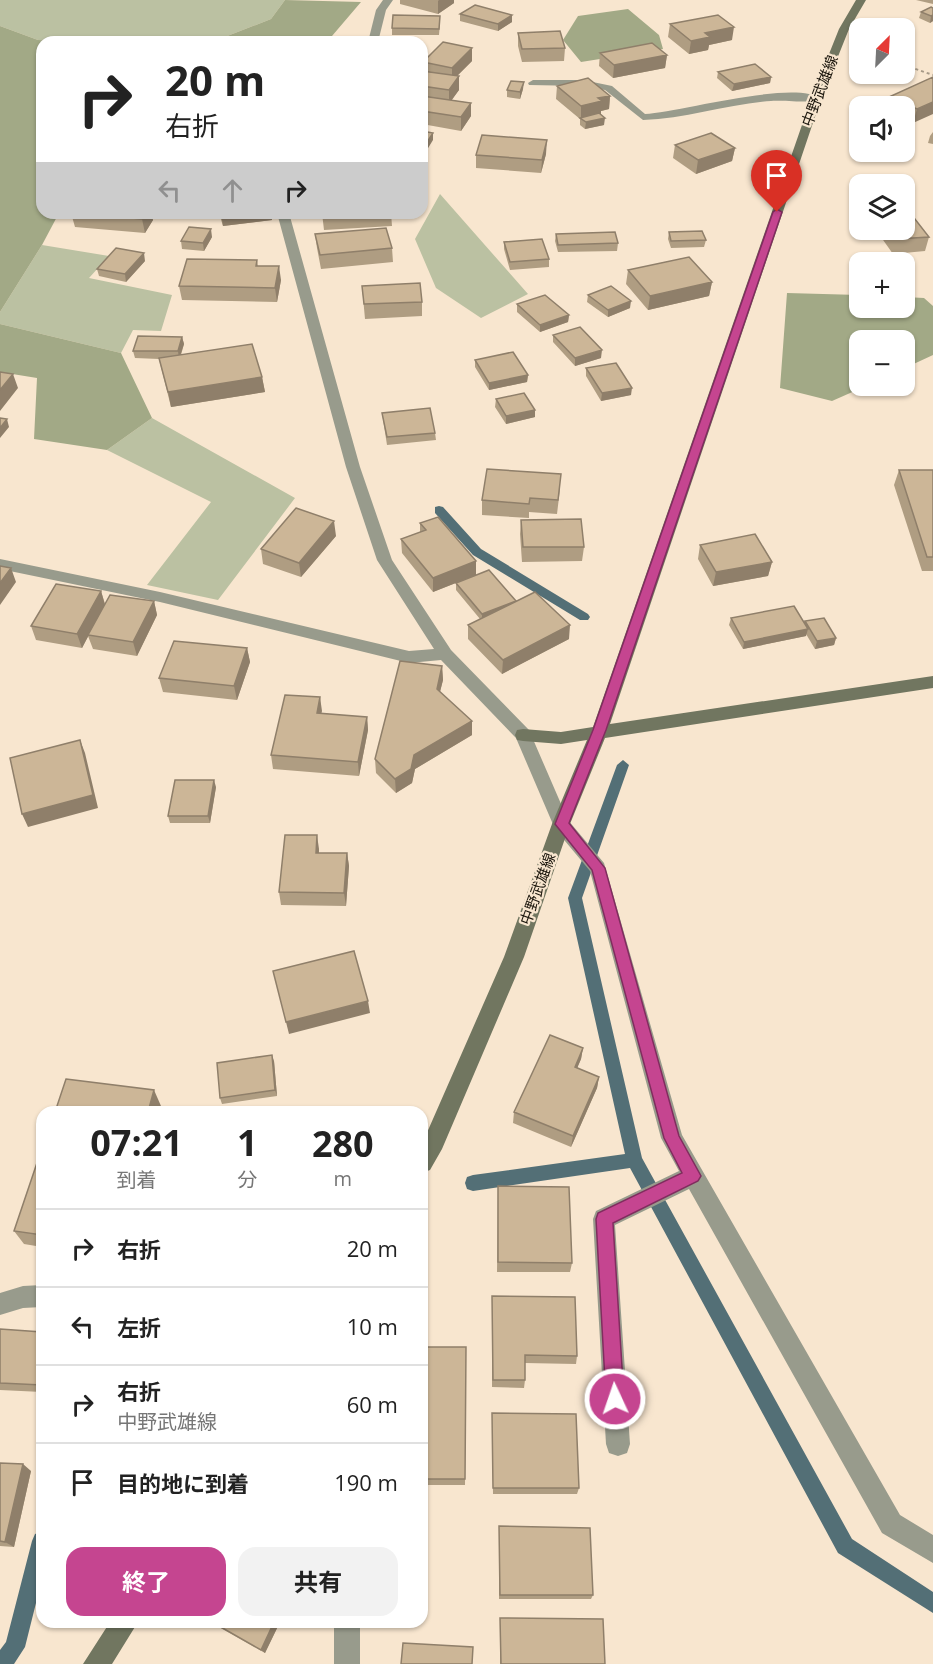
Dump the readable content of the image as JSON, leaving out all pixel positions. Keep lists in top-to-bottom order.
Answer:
{
  "streets": {
    "main road": ["中野武雄線"]
  },
  "north": "top right",
  "page": {
    "map_buttons": ["+", "−"],
    "turn": ["20 m", "右折"],
    "eta": [
      "07:21",
      "到着",
      "1",
      "分",
      "280",
      "m"
    ],
    "list": [
      {
        "name": "右折",
        "value": "20 m"
      },
      {
        "name": "左折",
        "value": "10 m"
      },
      {
        "name": "右折",
        "note": "中野武雄線",
        "value": "60 m"
      },
      {
        "name": "目的地に到着",
        "value": "190 m"
      }
    ],
    "buttons": ["終了", "共有"]
  }
}
